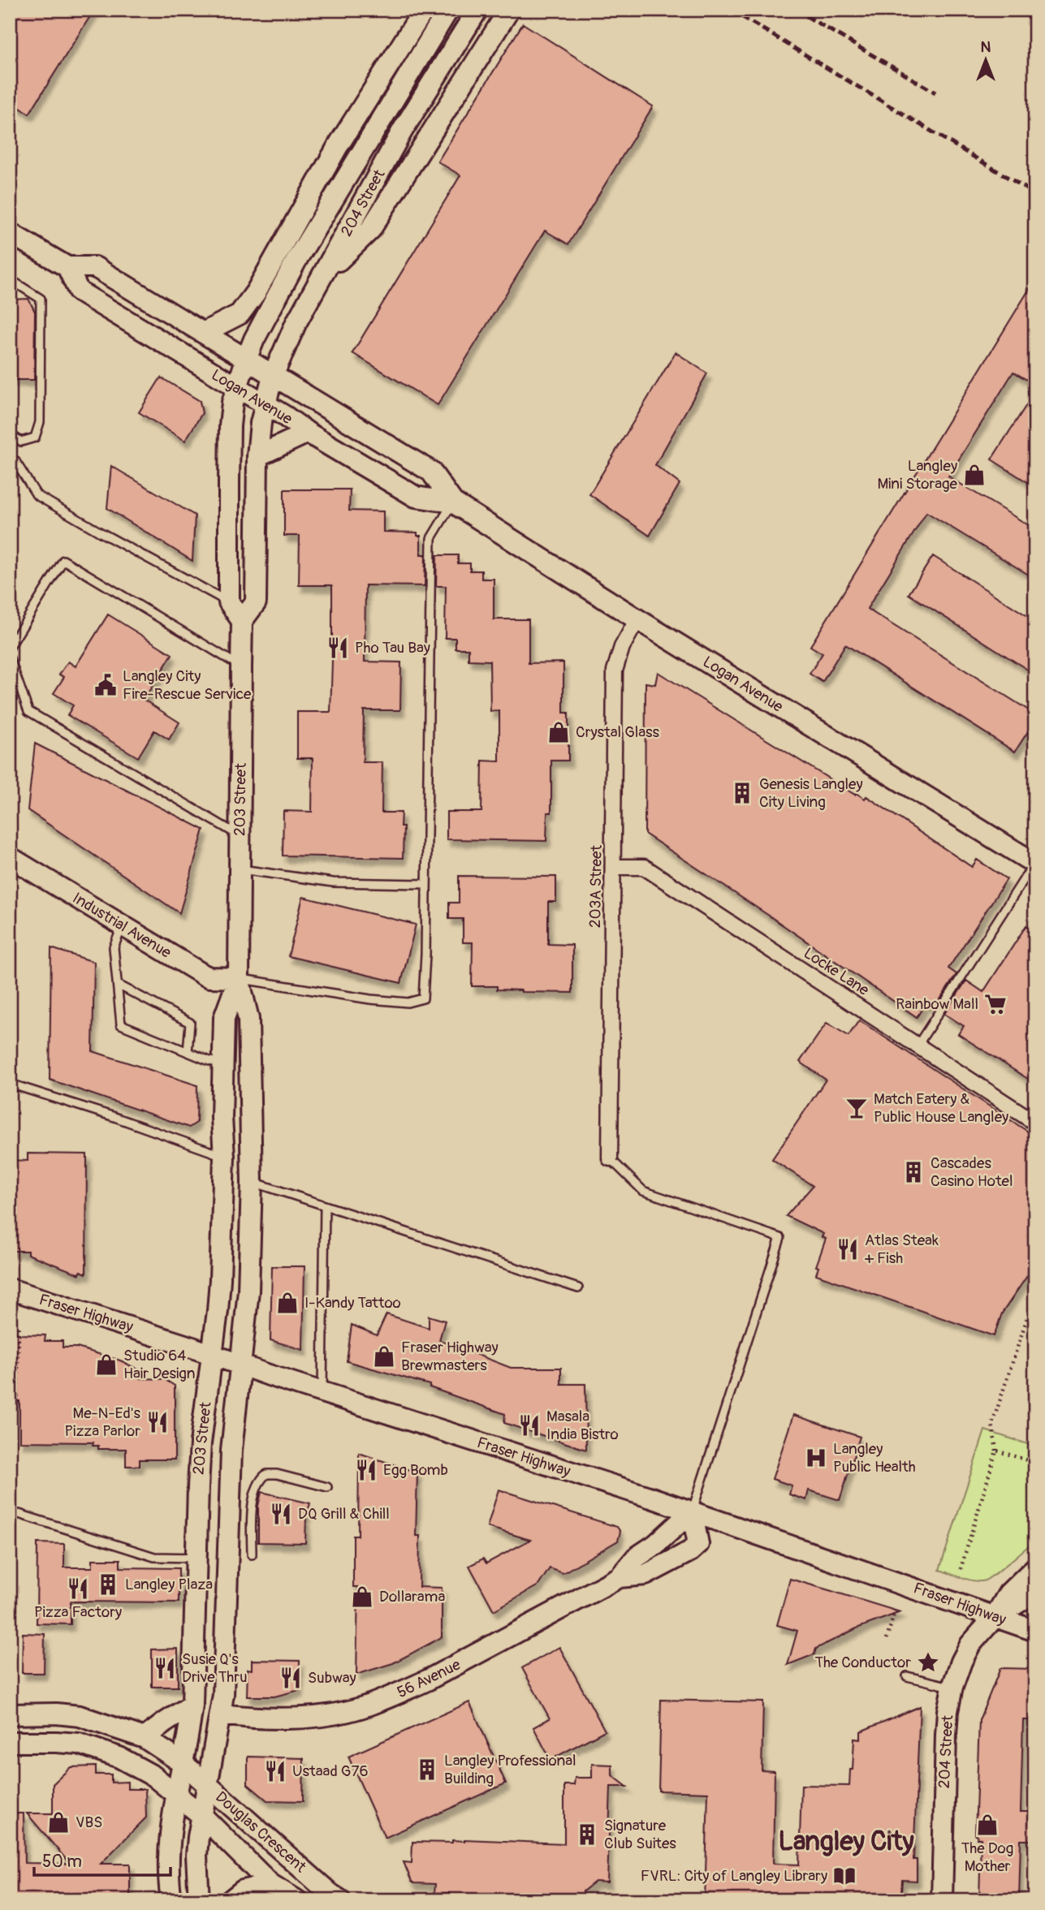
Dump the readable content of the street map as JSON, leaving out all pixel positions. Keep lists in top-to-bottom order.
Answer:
{
  "streets": {
    "main road": [
      "204 Street",
      "Logan Avenue",
      "203 Street",
      "Industrial Avenue",
      "Fraser Highway",
      "56 Avenue",
      "Douglas Crescent"
    ],
    "street": ["203A Street", "Locke Lane"]
  },
  "crossings": [
    ["204 Street", "Logan Avenue"],
    ["204 Street", "203 Street"],
    ["204 Street", "Fraser Highway"],
    ["Logan Avenue", "203 Street"],
    ["Logan Avenue", "203A Street"],
    ["203 Street", "Industrial Avenue"],
    ["203 Street", "Fraser Highway"],
    ["203 Street", "56 Avenue"],
    ["203 Street", "Douglas Crescent"],
    ["203A Street", "Locke Lane"],
    ["Fraser Highway", "56 Avenue"]
  ],
  "districts": ["Langley City"],
  "places": {
    "shop": [
      "Langley Mini Storage",
      "Crystal Glass",
      "I-Kandy Tattoo",
      "Fraser Highway Brewmasters",
      "Studio 64 Hair Design",
      "Dollarama",
      "VBS",
      "The Dog Mother"
    ],
    "restaurant": [
      "Pho Tau Bay",
      "Atlas Steak + Fish",
      "Me-N-Ed's Pizza Parlor",
      "Masala India Bistro",
      "Egg Bomb",
      "DQ Grill & Chill",
      "Pizza Factory",
      "Susie Q's Drive Thru",
      "Subway",
      "Ustaad G76"
    ],
    "public building": ["Langley City Fire-Rescue Service"],
    "building": [
      "Genesis Langley City Living",
      "Cascades Casino Hotel",
      "Langley Plaza",
      "Langley Professional Building",
      "Signature Club Suites"
    ],
    "supermarket": ["Rainbow Mall"],
    "bar": ["Match Eatery & Public House Langley"],
    "hospital": ["Langley Public Health"],
    "place": ["The Conductor"],
    "library": ["FVRL: City of Langley Library"]
  },
  "scale_bar": "50 m",
  "north": "top"
}
